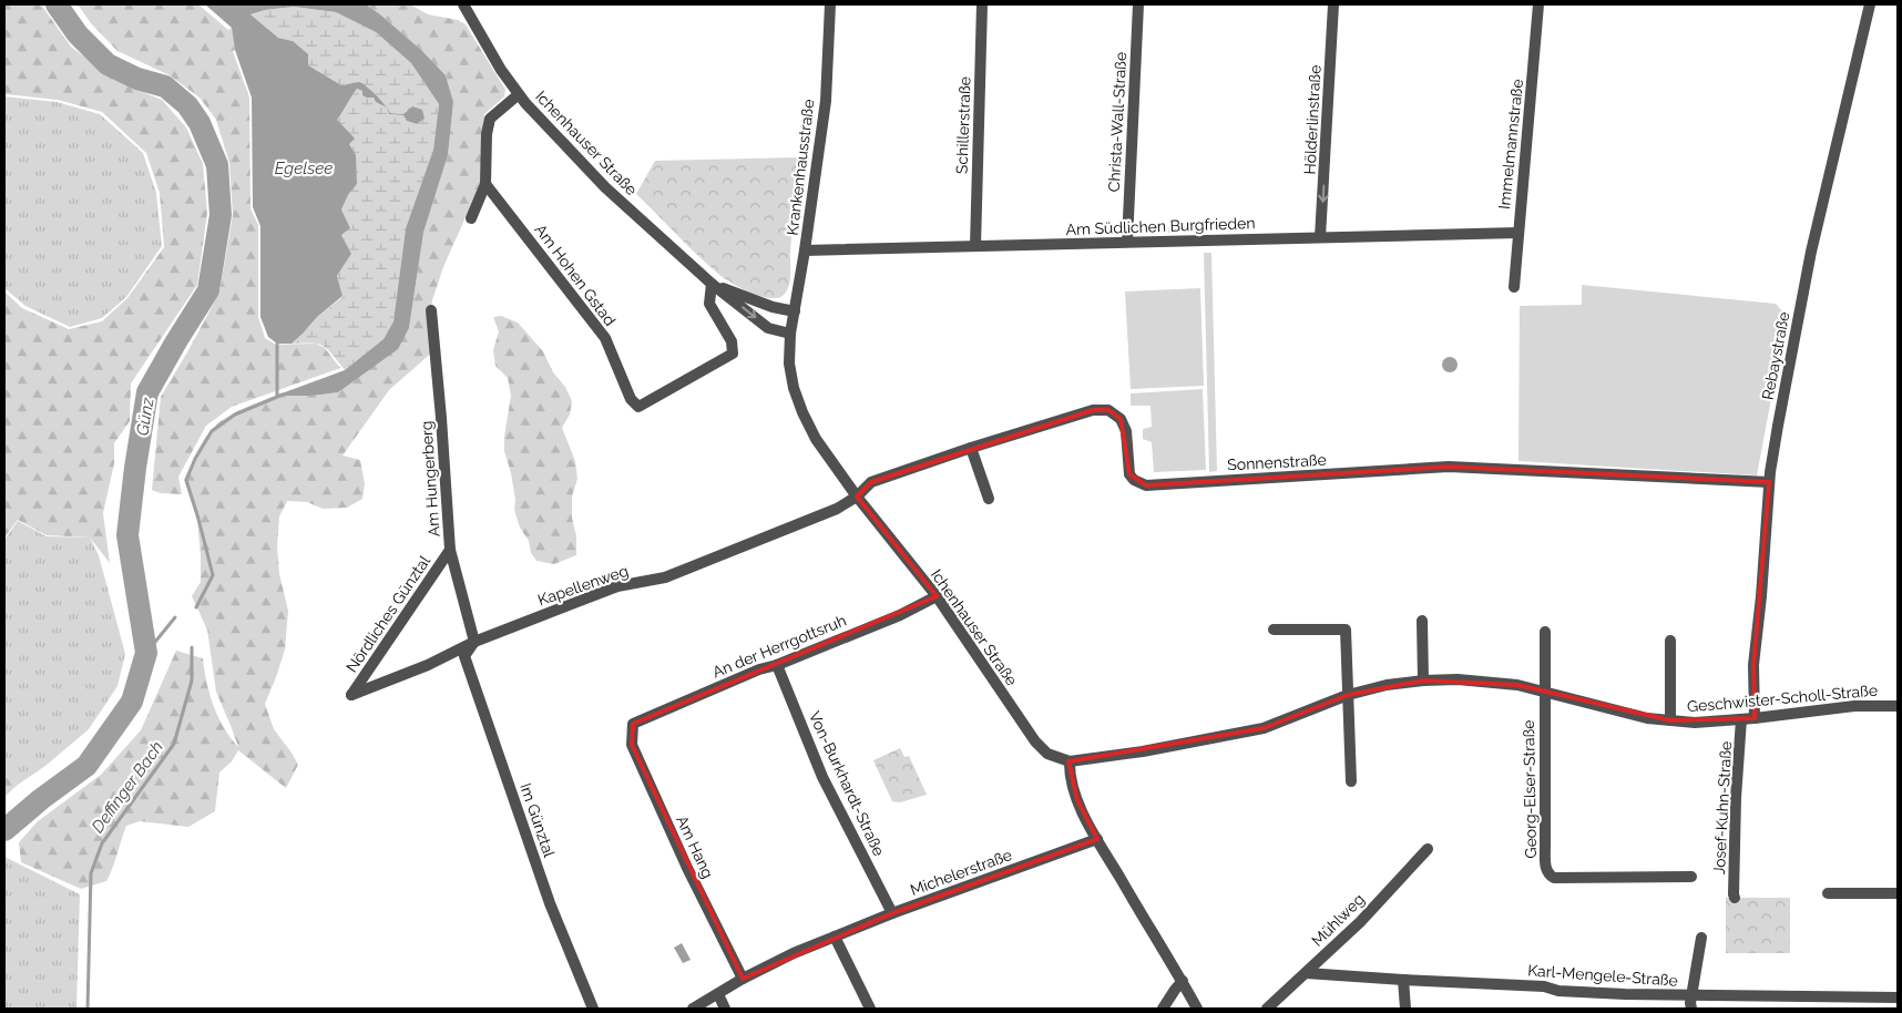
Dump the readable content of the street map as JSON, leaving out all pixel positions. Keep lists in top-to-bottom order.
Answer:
{
  "streets": {
    "street": [
      "Hölderlinstraße",
      "Christa-Wall-Straße",
      "Schillerstraße",
      "Ichenhauser Straße",
      "Immelmannstraße",
      "Krankenhausstraße",
      "Am Südlichen Burgfrieden",
      "Am Hohen Gstad",
      "Rebaystraße",
      "Sonnenstraße",
      "Am Hungerberg",
      "Kapellenweg",
      "Nördliches Günztal",
      "An der Herrgottsruh",
      "Geschwister-Scholl-Straße",
      "Von-Burkhardt-Straße",
      "Georg-Elser-Straße",
      "Josef-Kuhn-Straße",
      "Im Günztal",
      "Am Hang",
      "Michelerstraße",
      "Mühlweg",
      "Karl-Mengele-Straße"
    ]
  },
  "crossings": [
    ["Hölderlinstraße", "Am Südlichen Burgfrieden"],
    ["Christa-Wall-Straße", "Am Südlichen Burgfrieden"],
    ["Schillerstraße", "Am Südlichen Burgfrieden"],
    ["Ichenhauser Straße", "Krankenhausstraße"],
    ["Ichenhauser Straße", "Am Hohen Gstad"],
    ["Ichenhauser Straße", "Sonnenstraße"],
    ["Ichenhauser Straße", "Kapellenweg"],
    ["Ichenhauser Straße", "An der Herrgottsruh"],
    ["Ichenhauser Straße", "Geschwister-Scholl-Straße"],
    ["Immelmannstraße", "Am Südlichen Burgfrieden"],
    ["Krankenhausstraße", "Am Südlichen Burgfrieden"],
    ["Rebaystraße", "Sonnenstraße"],
    ["Rebaystraße", "Geschwister-Scholl-Straße"],
    ["Sonnenstraße", "Kapellenweg"],
    ["Am Hungerberg", "Kapellenweg"],
    ["Am Hungerberg", "Nördliches Günztal"],
    ["Am Hungerberg", "Im Günztal"],
    ["Kapellenweg", "Nördliches Günztal"],
    ["Kapellenweg", "Im Günztal"],
    ["An der Herrgottsruh", "Von-Burkhardt-Straße"],
    ["An der Herrgottsruh", "Am Hang"],
    ["Geschwister-Scholl-Straße", "Georg-Elser-Straße"],
    ["Geschwister-Scholl-Straße", "Josef-Kuhn-Straße"],
    ["Von-Burkhardt-Straße", "Michelerstraße"],
    ["Am Hang", "Michelerstraße"],
    ["Mühlweg", "Karl-Mengele-Straße"]
  ],
  "one_way": ["Hölderlinstraße"],
  "water": ["Egelsee", "Günz", "Deffinger Bach"]
}
